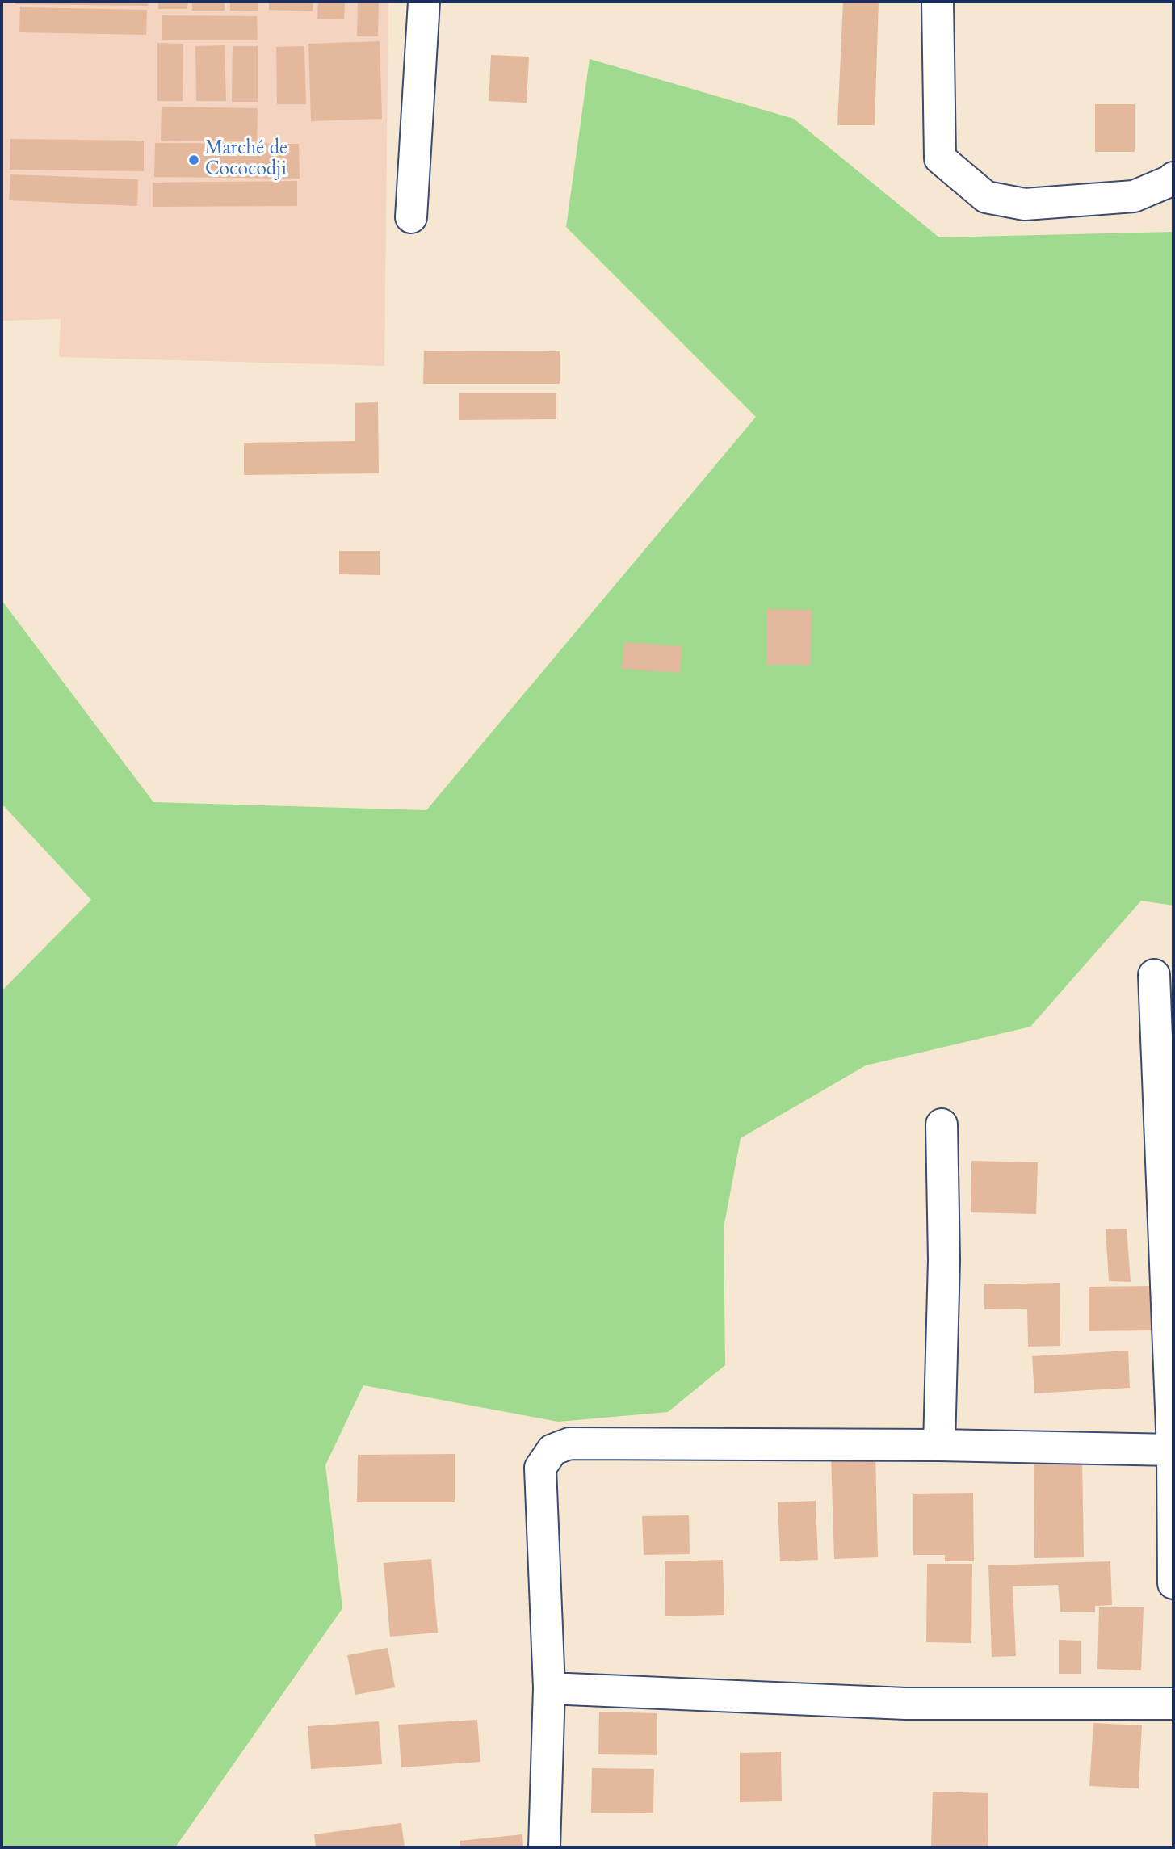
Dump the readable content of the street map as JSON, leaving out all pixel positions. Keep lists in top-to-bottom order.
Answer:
{
  "places": ["Marché de Cococodji"]
}
